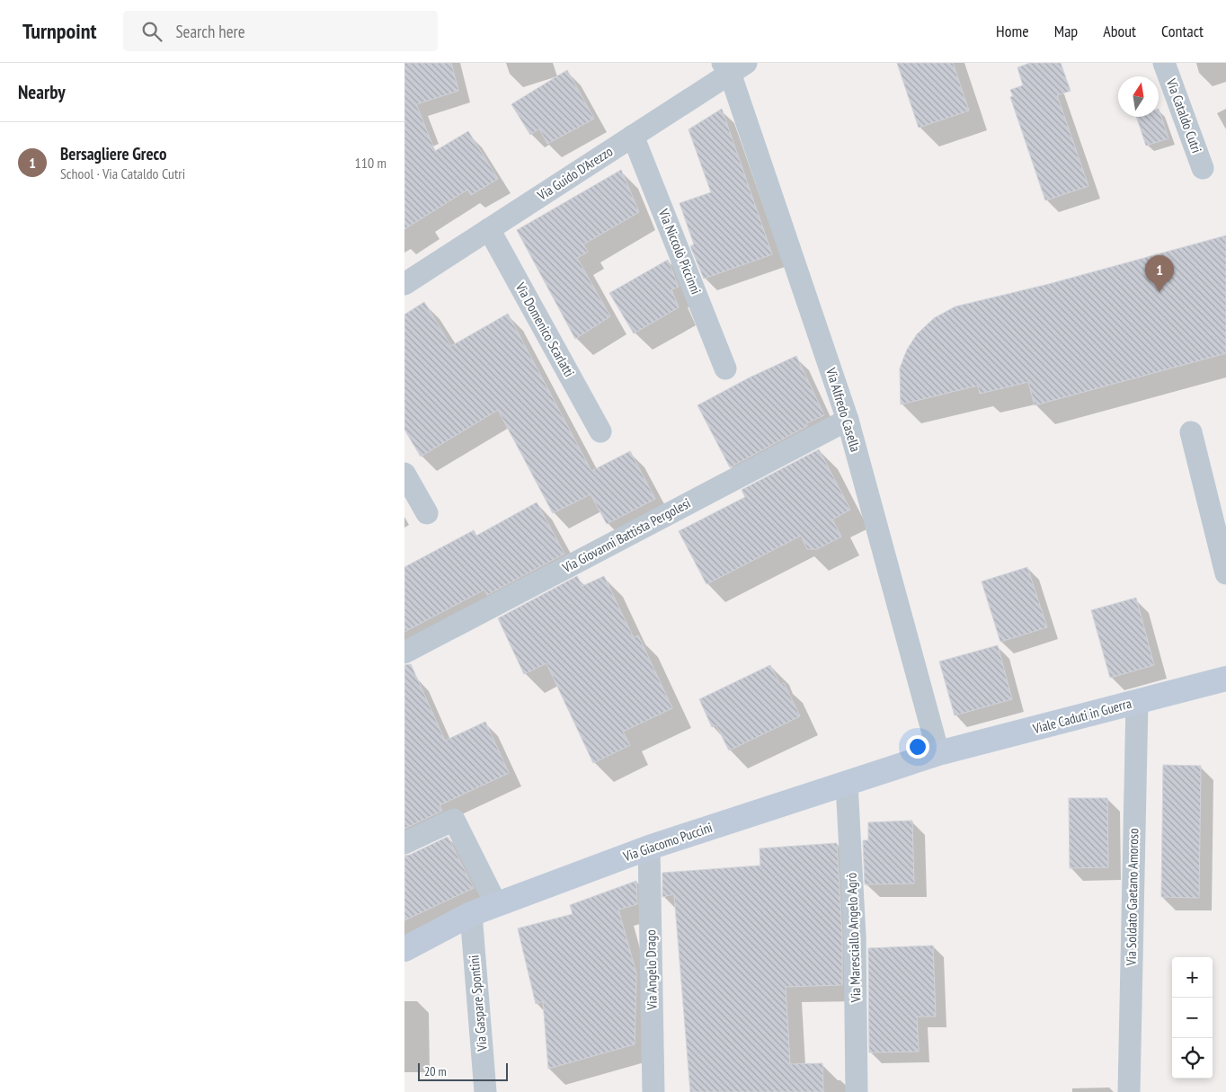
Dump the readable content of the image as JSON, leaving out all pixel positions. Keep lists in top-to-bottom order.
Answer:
{
  "streets": {
    "street": [
      "Via Cataldo Cutri",
      "Via Guido D'Arezzo",
      "Via Niccolò Piccinni",
      "Via Domenico Scarlatti",
      "Via Alfredo Casella",
      "Via Giovanni Battista Pergolesi",
      "Viale Caduti in Guerra",
      "Via Giacomo Puccini",
      "Via Soldato Gaetano Amoroso",
      "Via Maresciallo Angelo Agrò",
      "Via Angelo Drago",
      "Via Gaspare Spontini"
    ]
  },
  "crossings": [
    ["Via Guido D'Arezzo", "Via Niccolò Piccinni"],
    ["Via Guido D'Arezzo", "Via Domenico Scarlatti"],
    ["Via Guido D'Arezzo", "Via Alfredo Casella"],
    ["Via Alfredo Casella", "Via Giovanni Battista Pergolesi"],
    ["Via Alfredo Casella", "Viale Caduti in Guerra"],
    ["Via Alfredo Casella", "Via Giacomo Puccini"],
    ["Viale Caduti in Guerra", "Via Giacomo Puccini"],
    ["Viale Caduti in Guerra", "Via Soldato Gaetano Amoroso"],
    ["Via Giacomo Puccini", "Via Maresciallo Angelo Agrò"],
    ["Via Giacomo Puccini", "Via Angelo Drago"],
    ["Via Giacomo Puccini", "Via Gaspare Spontini"]
  ],
  "scale_bar": "20 m",
  "north": "top",
  "page": {
    "header": "Turnpoint",
    "search": "Search here",
    "nav": [
      "Home",
      "Map",
      "About",
      "Contact"
    ],
    "heading": "Nearby",
    "list": [
      {
        "mark": "1",
        "name": "Bersagliere Greco",
        "note": "School · Via Cataldo Cutri",
        "value": "110 m"
      }
    ],
    "pins": "1",
    "map_buttons": ["+", "−"],
    "scale": "20 m"
  }
}
